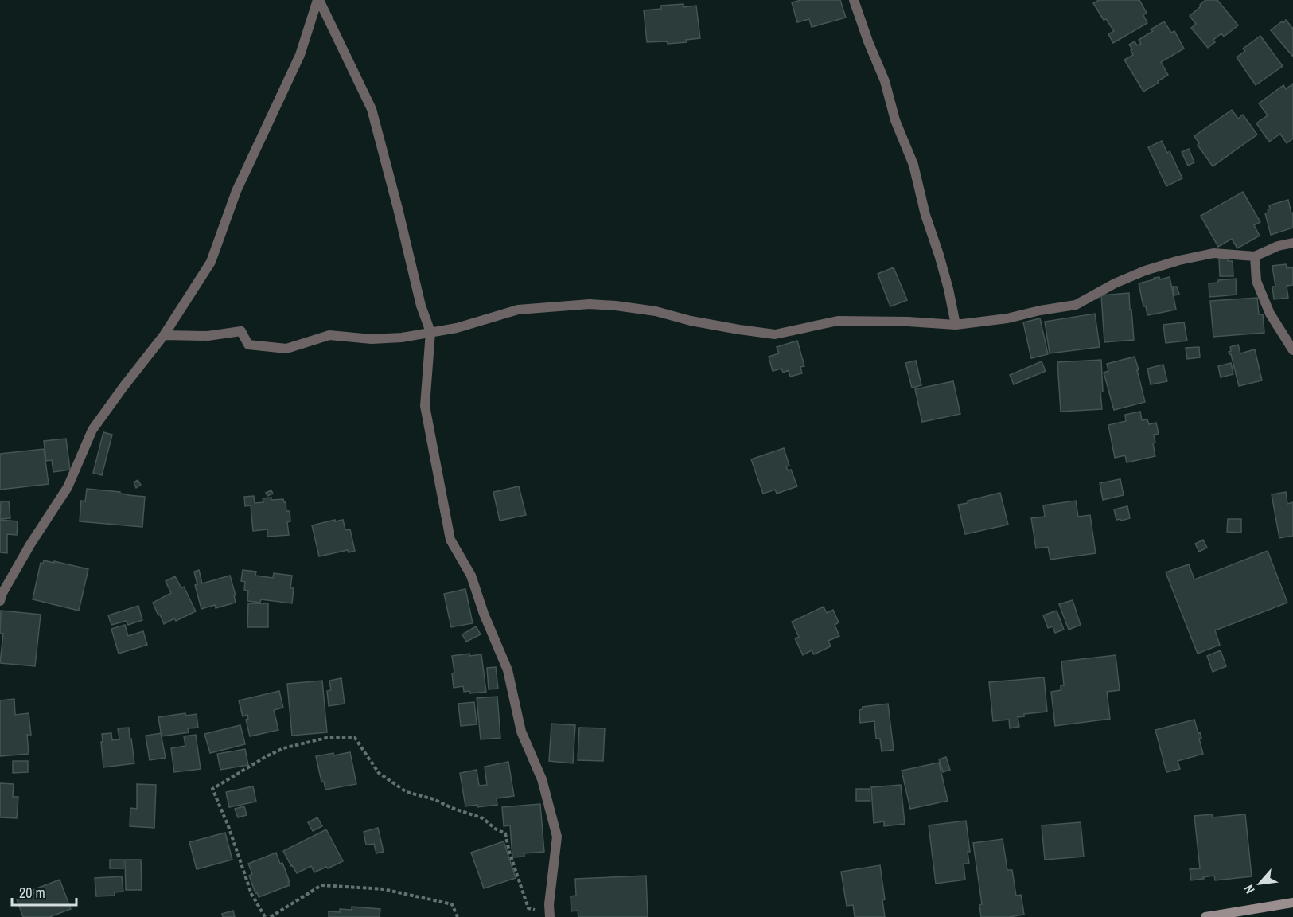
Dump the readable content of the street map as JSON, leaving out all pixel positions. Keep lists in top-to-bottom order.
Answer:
{
  "scale_bar": "20 m",
  "north": "bottom left"
}
